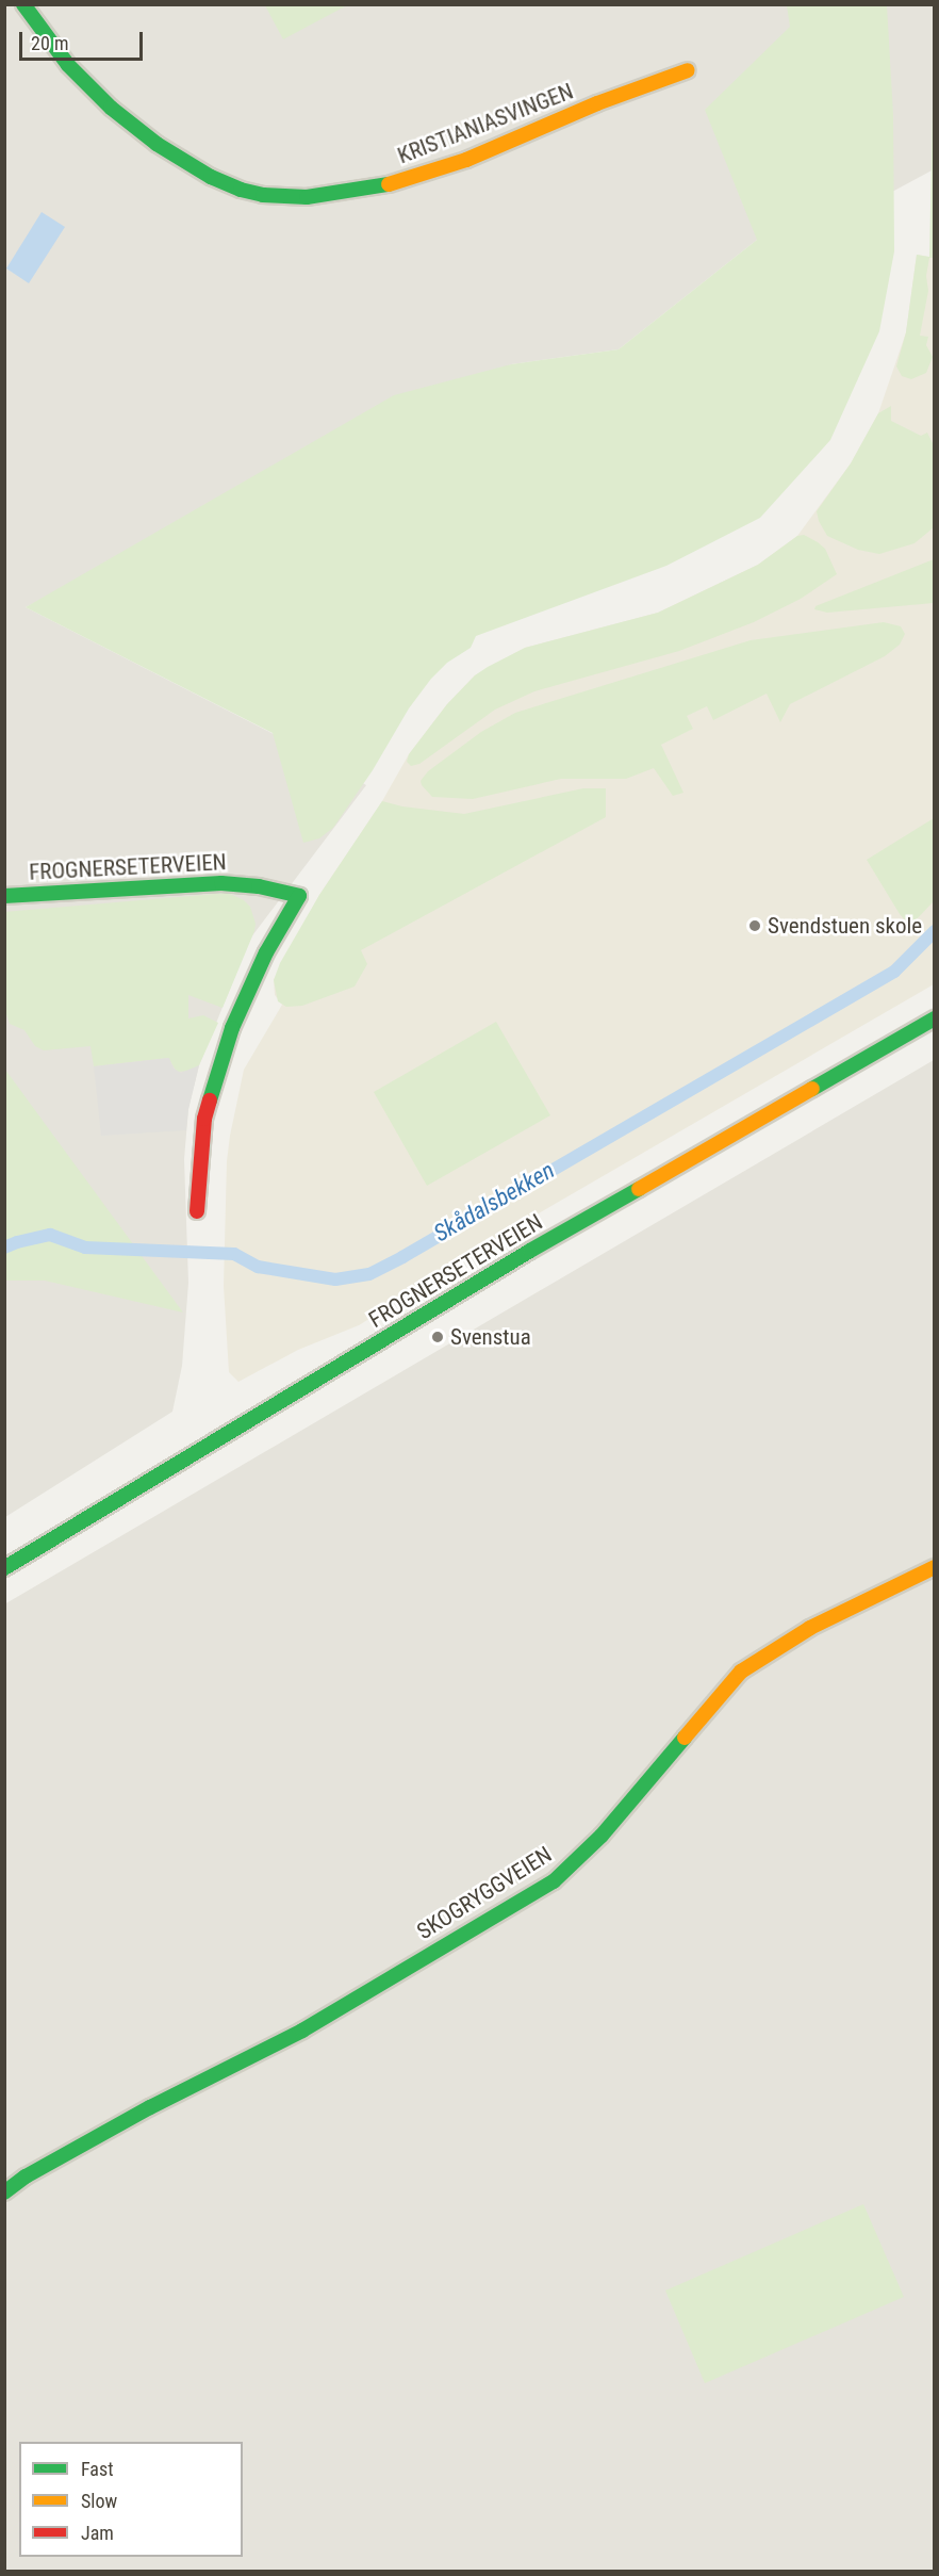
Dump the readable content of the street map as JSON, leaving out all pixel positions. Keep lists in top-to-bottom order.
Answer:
{
  "streets": {
    "street": ["KRISTIANIASVINGEN", "FROGNERSETERVEIEN", "SKOGRYGGVEIEN"]
  },
  "water": ["Skådalsbekken"],
  "places": ["Svendstuen skole", "Svenstua"],
  "legend": ["Fast", "Slow", "Jam"],
  "scale_bar": "20 m"
}
